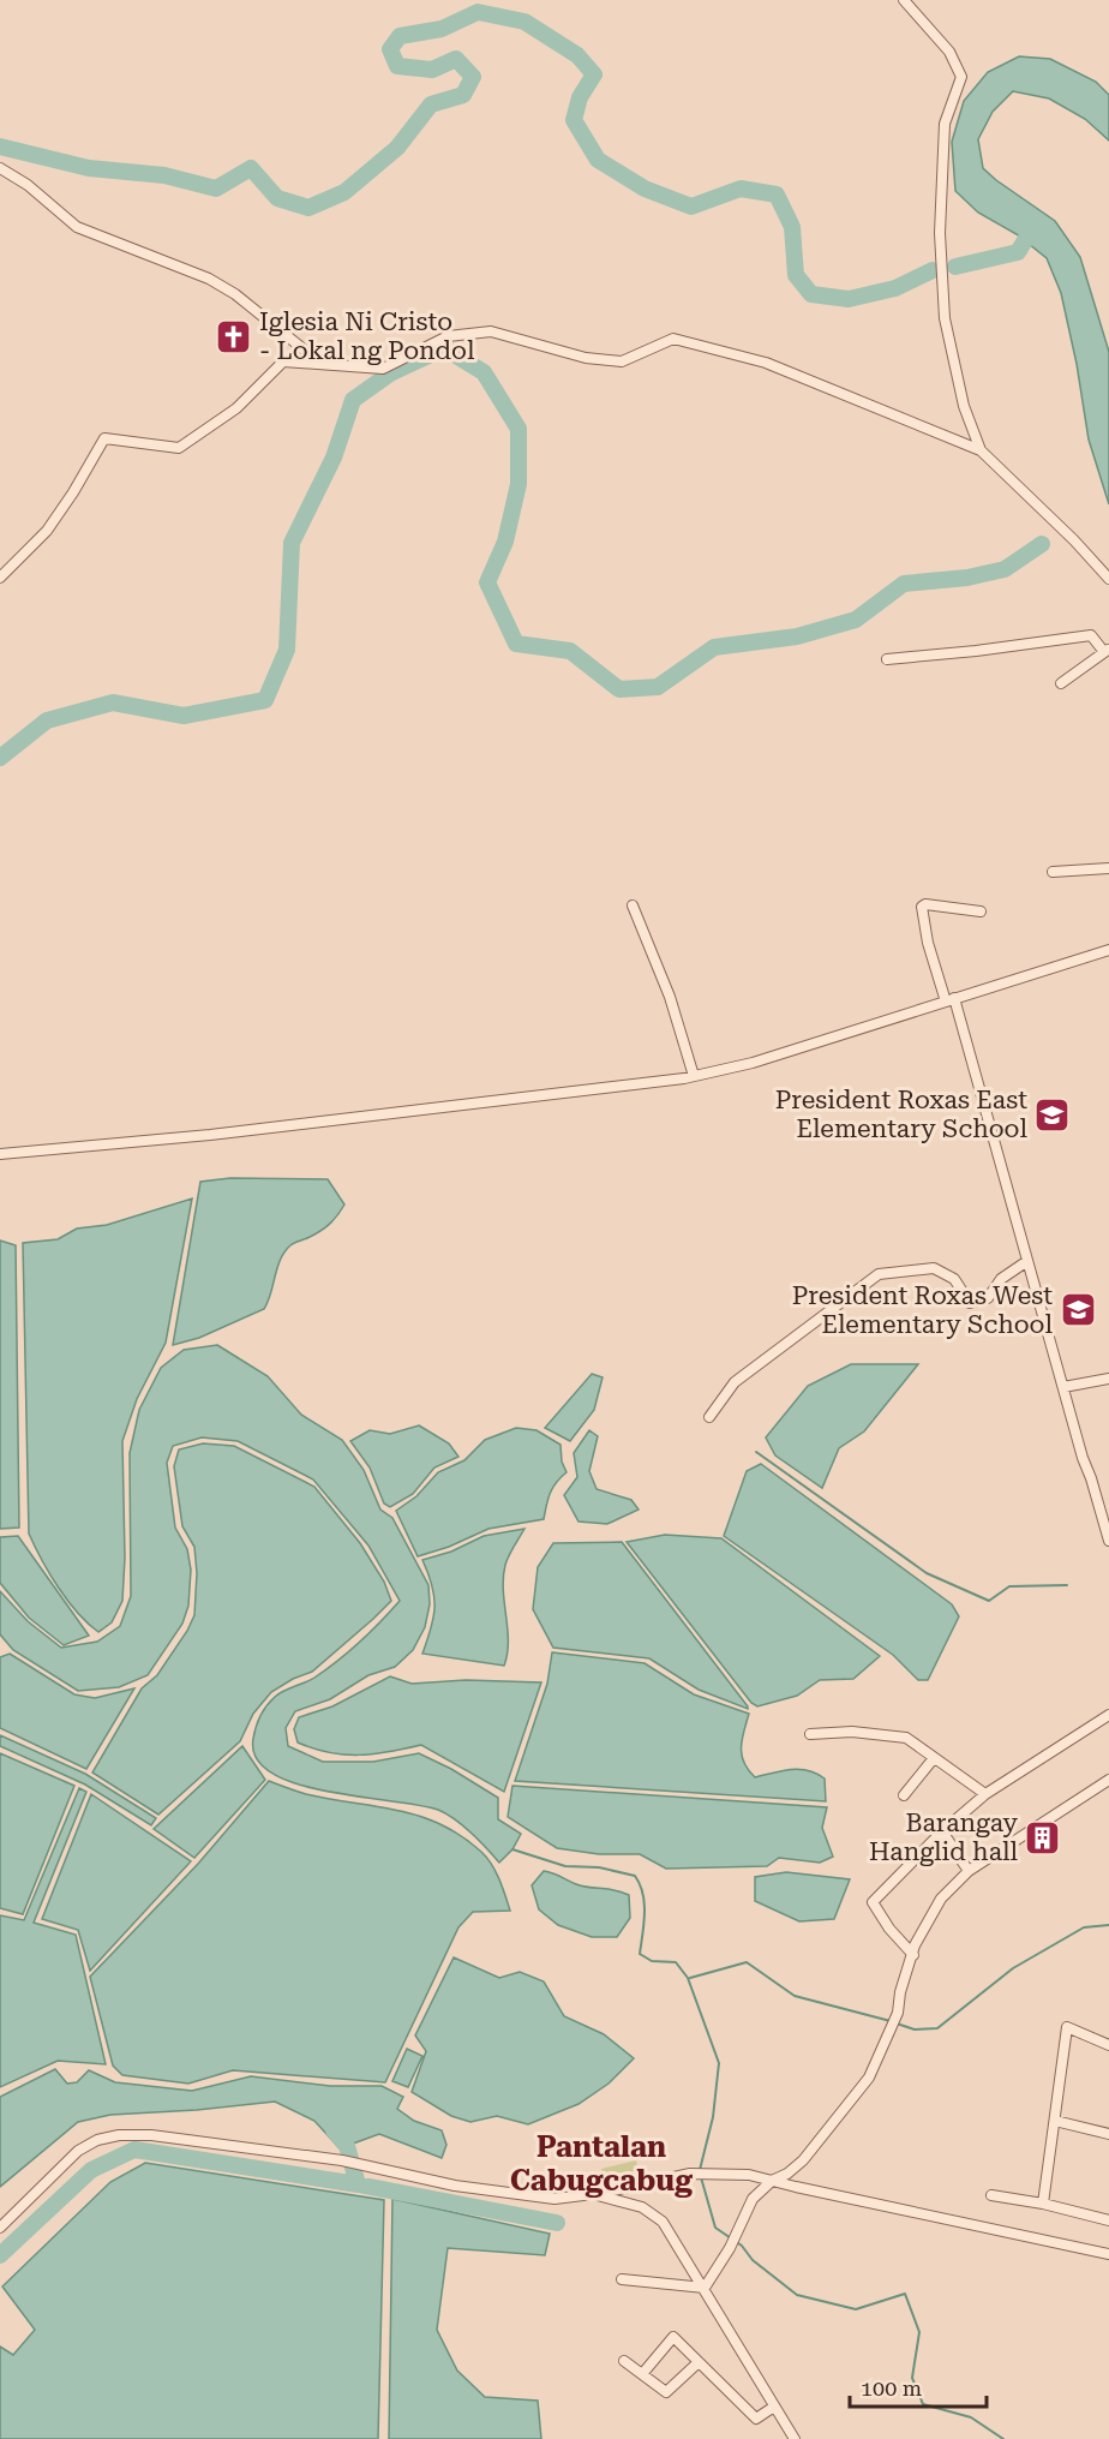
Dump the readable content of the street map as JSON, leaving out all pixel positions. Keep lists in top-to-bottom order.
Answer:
{
  "districts": ["Pantalan Cabugcabug"],
  "places": {
    "church": ["Iglesia Ni Cristo - Lokal ng Pondol"],
    "school or university": ["President Roxas East Elementary School", "President Roxas West Elementary School"],
    "building": ["Barangay Hanglid hall"]
  },
  "scale_bar": "100 m"
}
